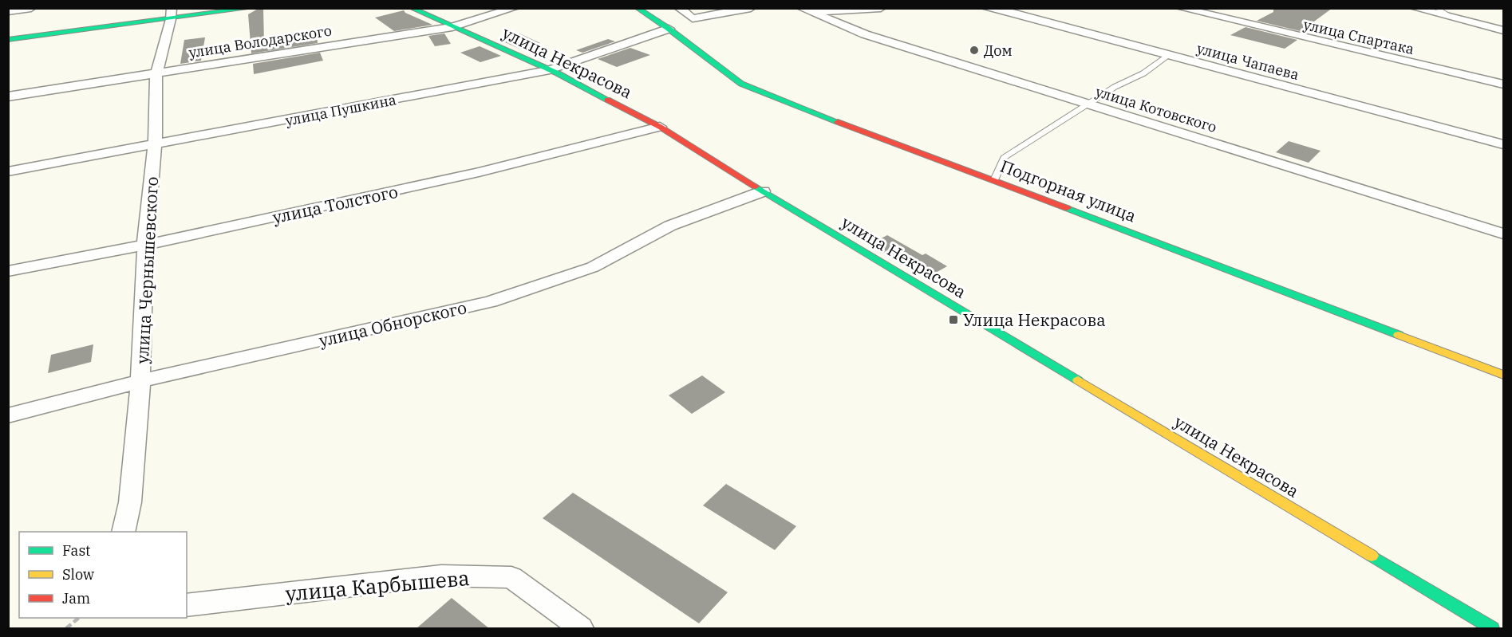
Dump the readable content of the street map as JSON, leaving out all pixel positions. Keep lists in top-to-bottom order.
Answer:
{
  "streets": {
    "main road": ["улица Некрасова", "Подгорная улица"],
    "street": [
      "улица Спартака",
      "улица Володарского",
      "улица Чапаева",
      "улица Котовского",
      "улица Пушкина",
      "улица Толстого",
      "улица Чернышевского",
      "улица Обнорского",
      "улица Карбышева"
    ]
  },
  "crossings": [
    ["улица Володарского", "улица Некрасова"],
    ["улица Володарского", "улица Чернышевского"],
    ["улица Некрасова", "улица Пушкина"],
    ["улица Некрасова", "улица Толстого"],
    ["улица Некрасова", "улица Обнорского"],
    ["улица Пушкина", "Подгорная улица"],
    ["улица Пушкина", "улица Чернышевского"],
    ["улица Толстого", "улица Чернышевского"],
    ["улица Чернышевского", "улица Обнорского"]
  ],
  "places": {
    "other": ["Дом"],
    "transit": ["Улица Некрасова"]
  },
  "legend": ["Fast", "Slow", "Jam"]
}
